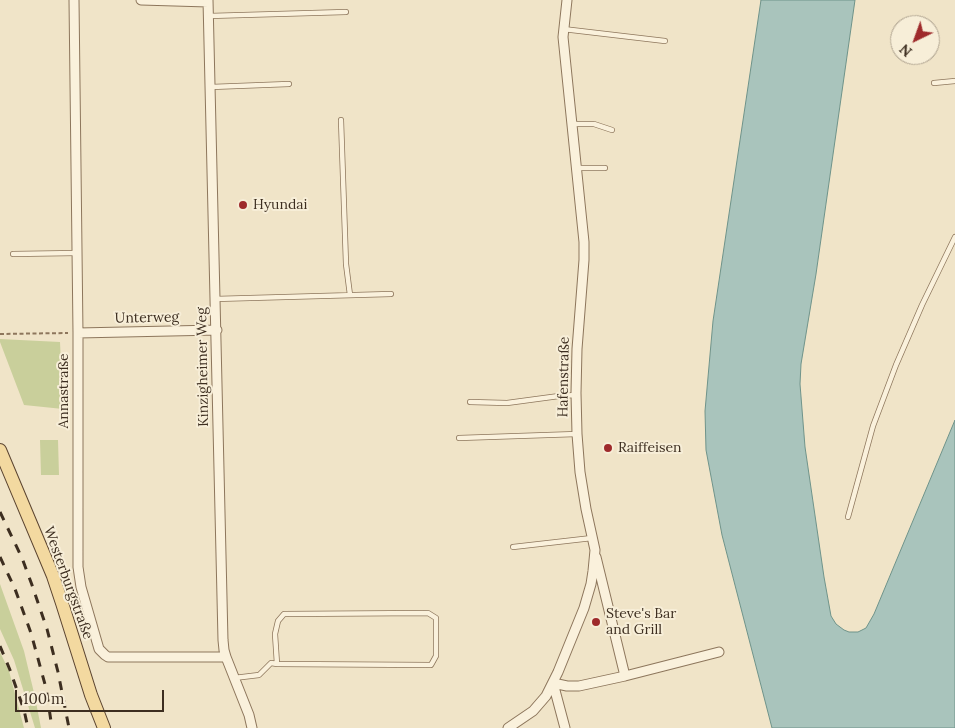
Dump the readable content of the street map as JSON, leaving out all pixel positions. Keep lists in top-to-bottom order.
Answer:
{
  "streets": {
    "main road": ["Westerburgstraße"],
    "street": [
      "Unterweg",
      "Kinzigheimer Weg",
      "Hafenstraße",
      "Annastraße"
    ]
  },
  "crossings": [
    ["Unterweg", "Kinzigheimer Weg"],
    ["Unterweg", "Annastraße"],
    ["Kinzigheimer Weg", "Annastraße"]
  ],
  "places": ["Hyundai", "Raiffeisen", "Steve's Bar and Grill"],
  "scale_bar": "100 m",
  "north": "bottom left"
}
